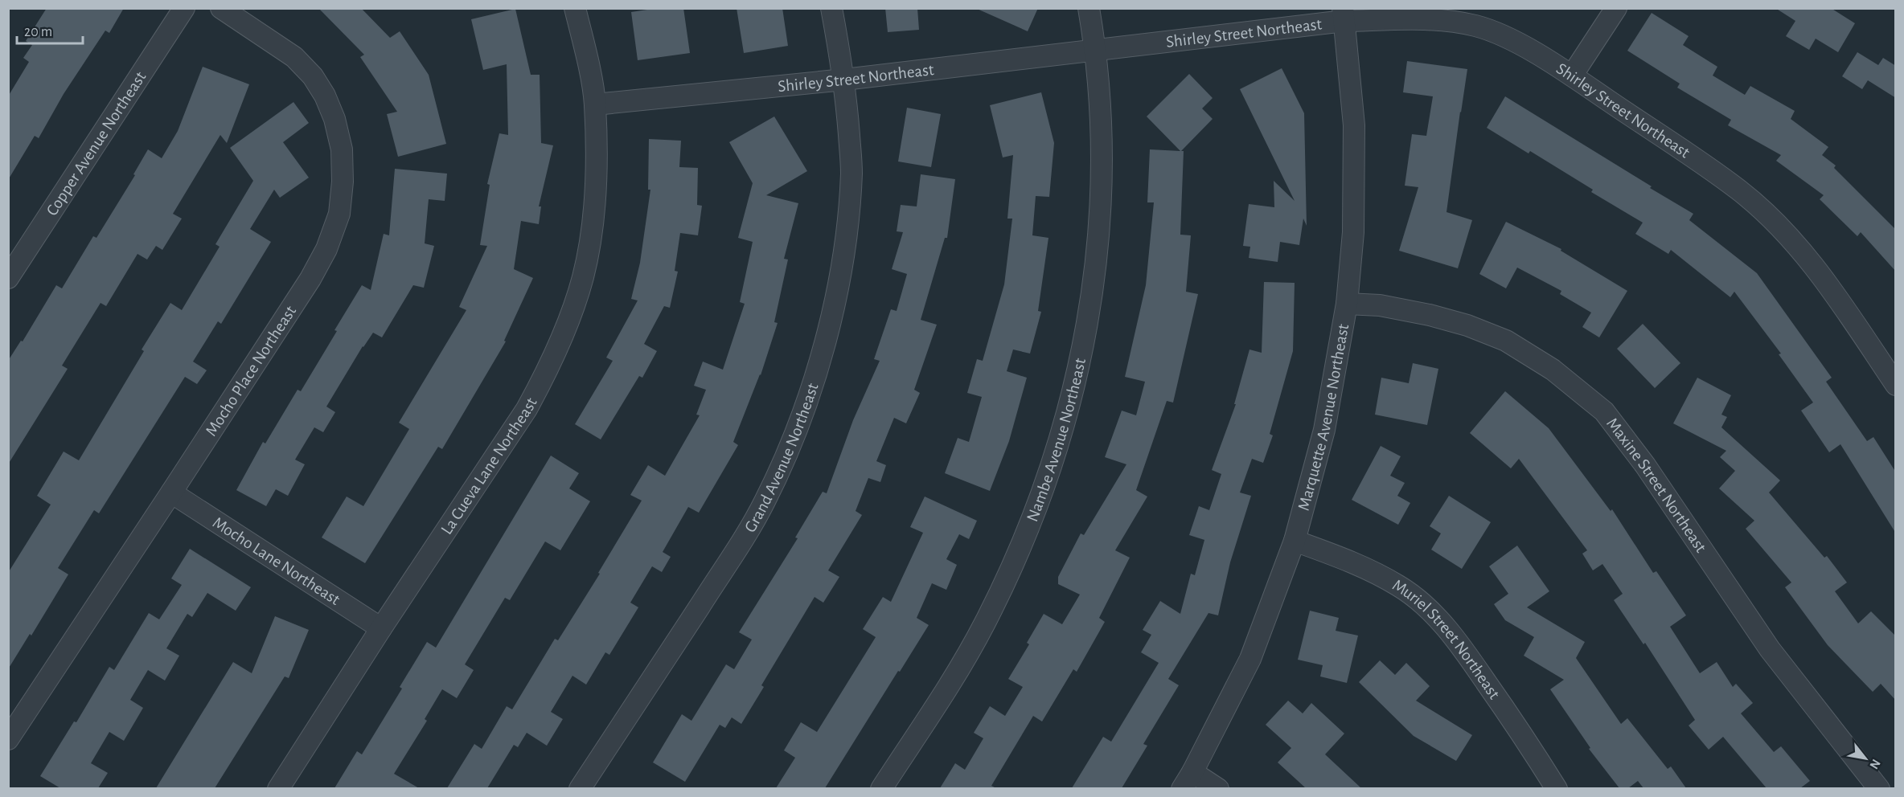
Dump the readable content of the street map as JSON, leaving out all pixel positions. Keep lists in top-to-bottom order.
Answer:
{
  "streets": {
    "street": [
      "Shirley Street Northeast",
      "Copper Avenue Northeast",
      "Mocho Place Northeast",
      "Marquette Avenue Northeast",
      "Nambe Avenue Northeast",
      "Grand Avenue Northeast",
      "La Cueva Lane Northeast",
      "Maxine Street Northeast",
      "Mocho Lane Northeast",
      "Muriel Street Northeast"
    ]
  },
  "crossings": [
    ["Shirley Street Northeast", "Marquette Avenue Northeast"],
    ["Shirley Street Northeast", "Nambe Avenue Northeast"],
    ["Shirley Street Northeast", "Grand Avenue Northeast"],
    ["Shirley Street Northeast", "La Cueva Lane Northeast"],
    ["Mocho Place Northeast", "Mocho Lane Northeast"],
    ["Marquette Avenue Northeast", "Maxine Street Northeast"],
    ["Marquette Avenue Northeast", "Muriel Street Northeast"],
    ["La Cueva Lane Northeast", "Mocho Lane Northeast"]
  ],
  "scale_bar": "20 m",
  "north": "bottom right"
}
